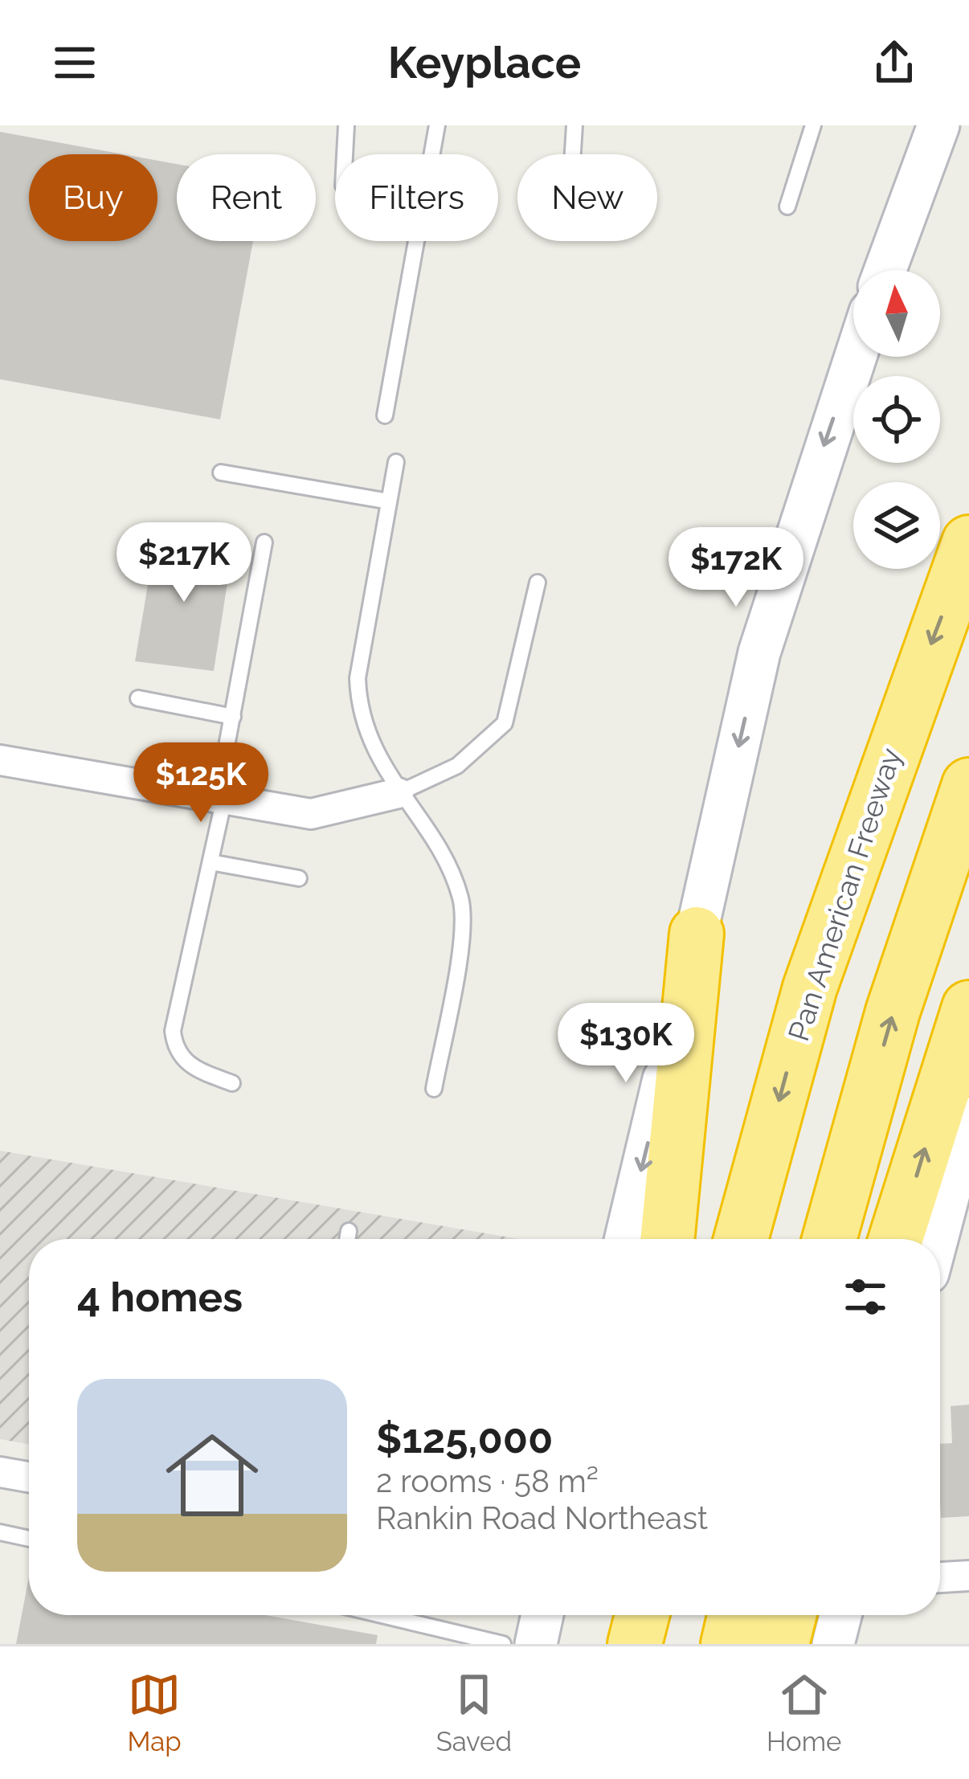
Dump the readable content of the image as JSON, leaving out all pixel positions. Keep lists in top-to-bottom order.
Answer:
{
  "streets": {
    "highway": ["Pan American Freeway"]
  },
  "north": "top",
  "page": {
    "header": "Keyplace",
    "chip": [
      "Buy",
      "Rent",
      "Filters",
      "New"
    ],
    "price": [
      "$217K",
      "$172K",
      "$125K",
      "$130K"
    ],
    "heading": "4 homes",
    "list": [
      {
        "name": "$125,000",
        "note": "2 rooms · 58 m² · Rankin Road Northeast"
      }
    ],
    "tabs": ["Map", "Saved", "Home"]
  }
}
